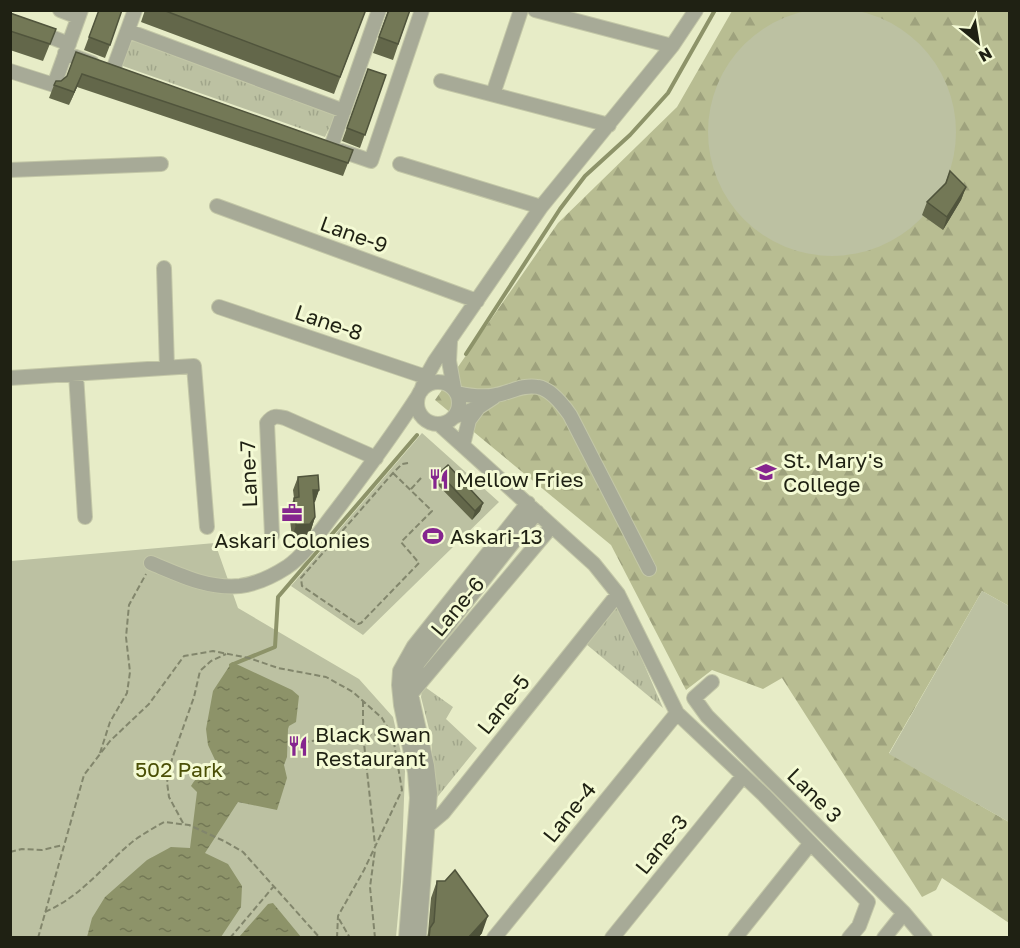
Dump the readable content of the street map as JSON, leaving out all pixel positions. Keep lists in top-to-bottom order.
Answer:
{
  "streets": {
    "street": [
      "Lane-9",
      "Lane-8",
      "Lane-7",
      "Lane-6",
      "Lane-5",
      "Lane 3",
      "Lane-4",
      "Lane-3"
    ]
  },
  "parks": ["502 Park"],
  "places": {
    "school or university": ["St. Mary's College"],
    "restaurant": ["Mellow Fries", "Black Swan Restaurant"],
    "office": ["Askari Colonies"],
    "sports": ["Askari-13"]
  },
  "north": "bottom right"
}
